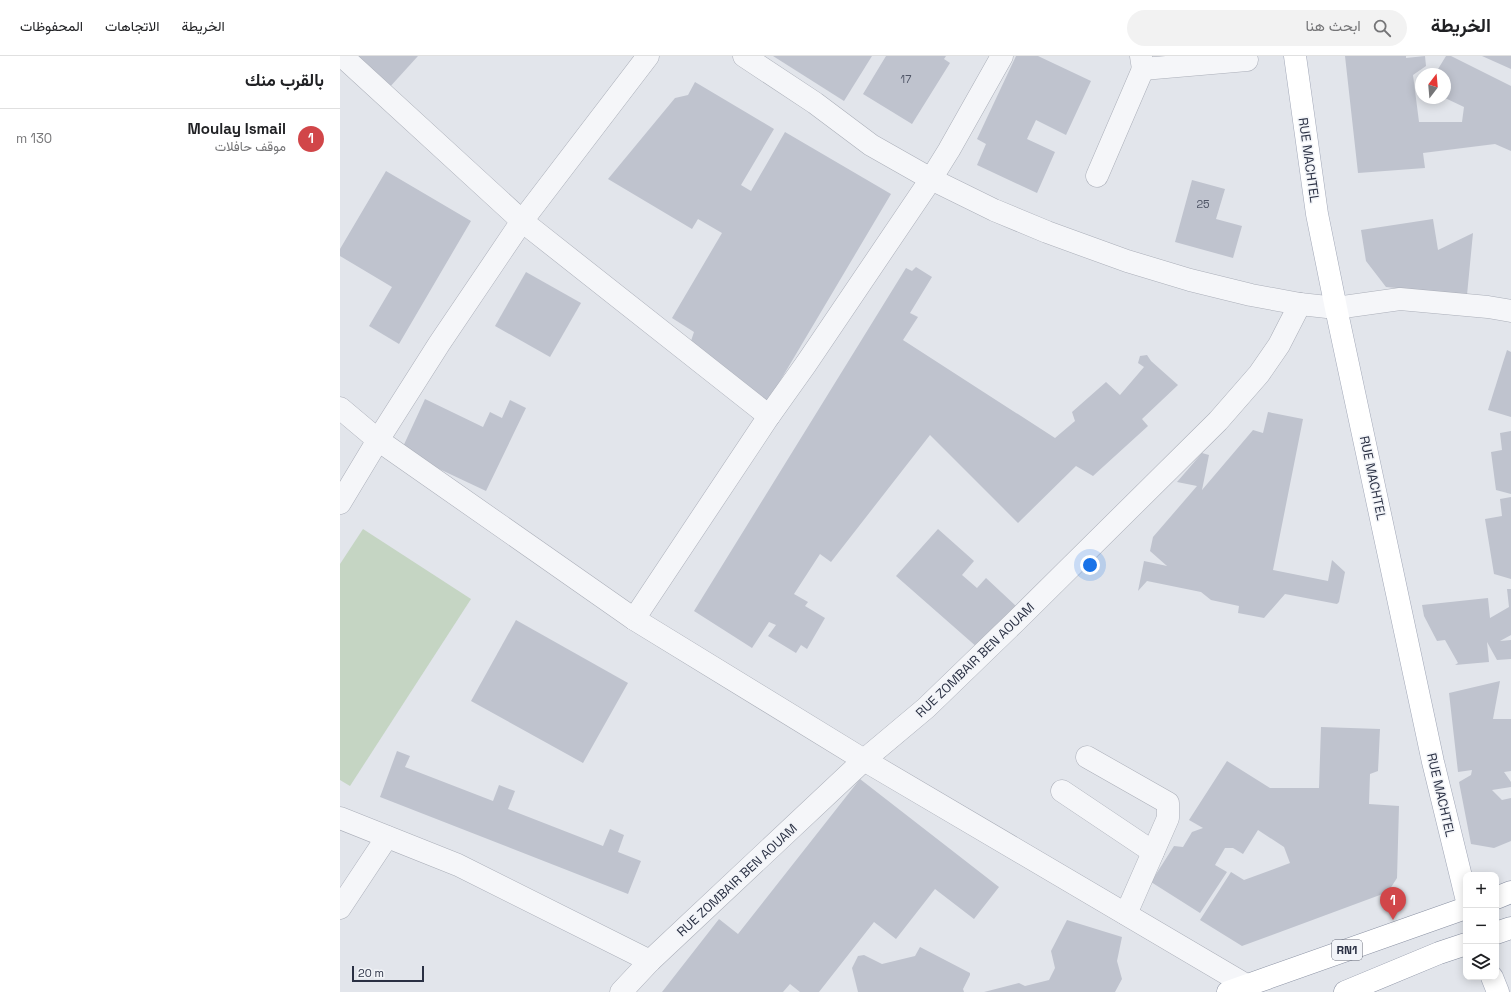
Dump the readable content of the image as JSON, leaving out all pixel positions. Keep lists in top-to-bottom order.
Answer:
{
  "streets": {
    "main road": ["RUE MACHTEL", "RN1"],
    "street": ["RUE ZOMBAIR BEN AOUAM"]
  },
  "house_numbers": ["17", "25"],
  "scale_bar": "20 m",
  "north": "top",
  "page": {
    "header": "الخريطة",
    "search": "ابحث هنا",
    "nav": ["الخريطة", "الاتجاهات", "المحفوظات"],
    "heading": "بالقرب منك",
    "list": [
      {
        "mark": "1",
        "name": "Moulay Ismail",
        "note": "موقف حافلات",
        "value": "130 m"
      }
    ],
    "map_buttons": ["+", "−"],
    "pins": "1",
    "scale": "20 m"
  }
}
